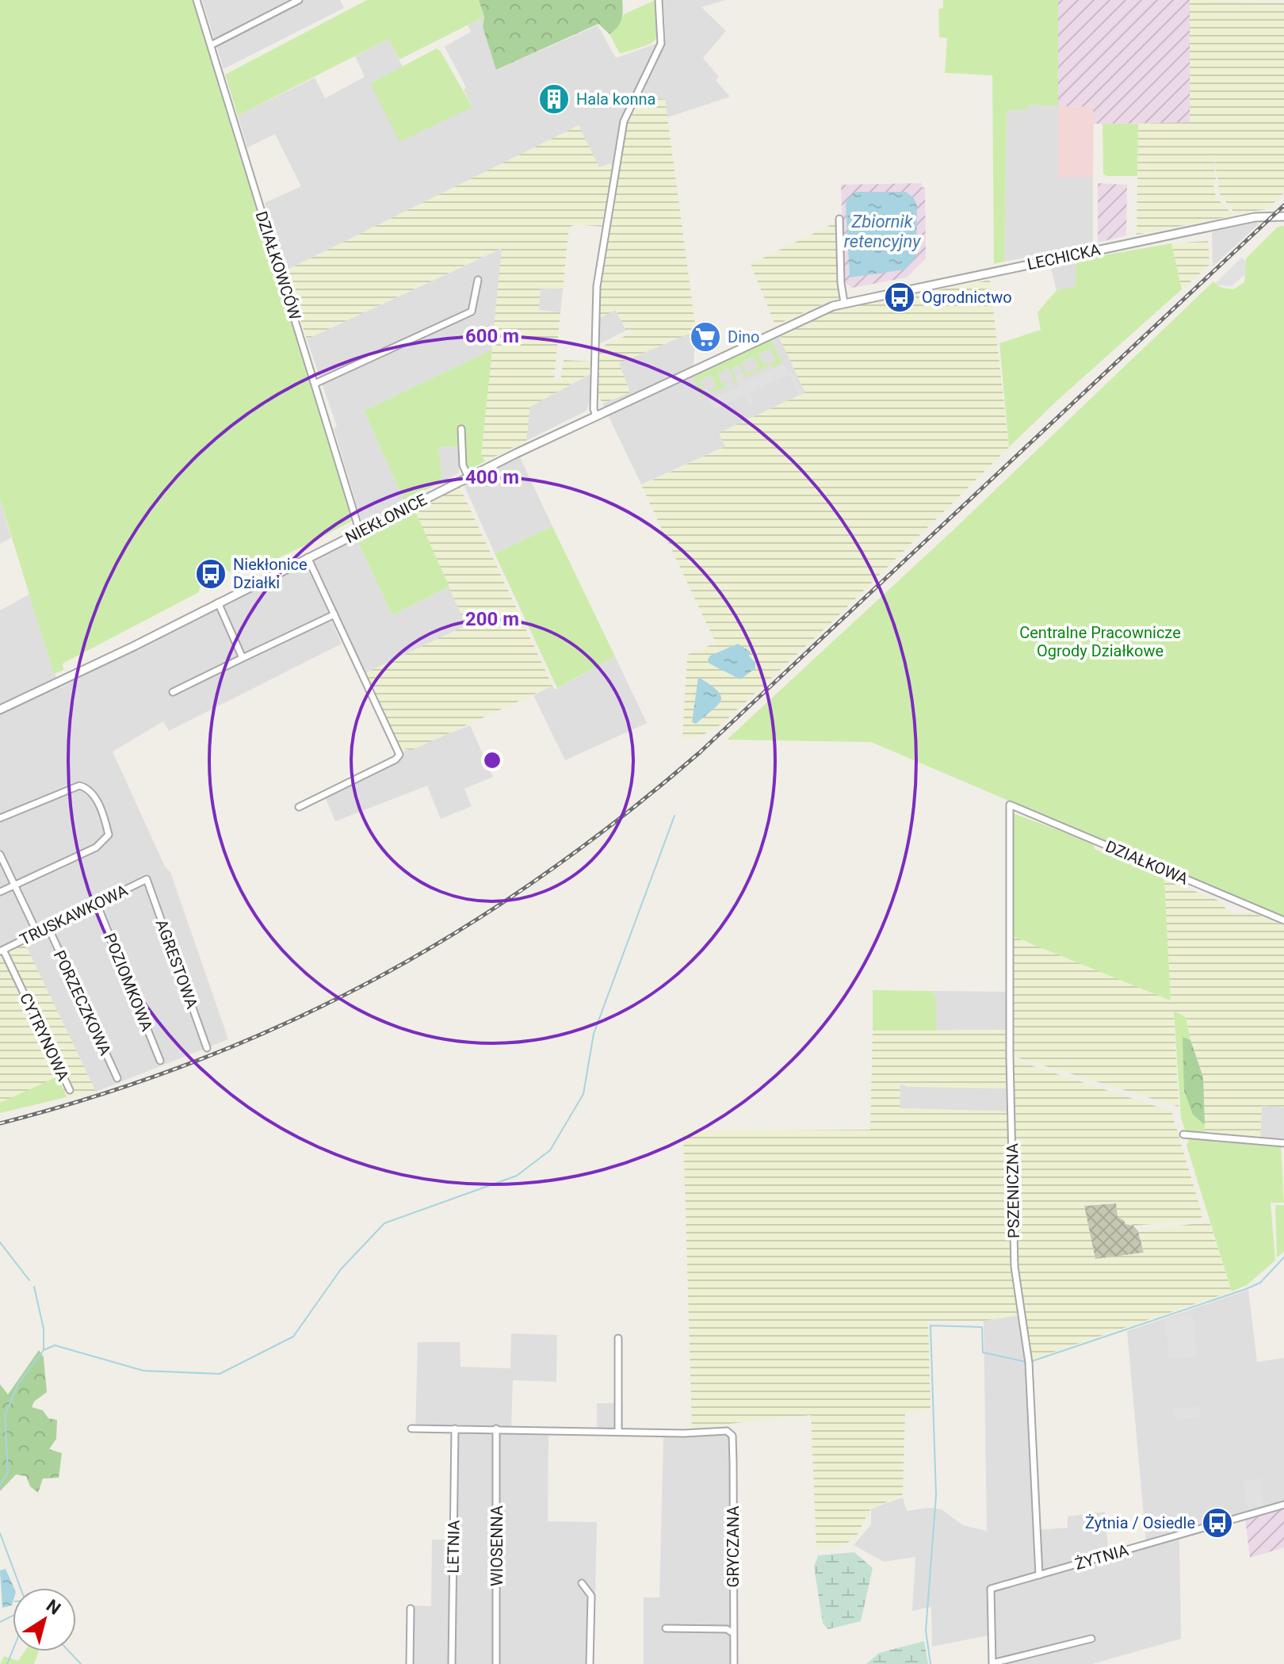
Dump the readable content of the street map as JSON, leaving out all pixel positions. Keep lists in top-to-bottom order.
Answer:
{
  "streets": {
    "street": [
      "LECHICKA",
      "DZIAŁKOWCÓW",
      "NIEKŁONICE",
      "DZIAŁKOWA",
      "TRUSKAWKOWA",
      "AGRESTOWA",
      "POZIOMKOWA",
      "PORZECZKOWA",
      "CYTRYNOWA",
      "PSZENICZNA",
      "WIOSENNA",
      "LETNIA",
      "GRYCZANA",
      "ŻYTNIA"
    ]
  },
  "crossings": [
    ["LECHICKA", "NIEKŁONICE"],
    ["DZIAŁKOWCÓW", "NIEKŁONICE"],
    ["DZIAŁKOWA", "PSZENICZNA"],
    ["TRUSKAWKOWA", "AGRESTOWA"],
    ["TRUSKAWKOWA", "POZIOMKOWA"],
    ["TRUSKAWKOWA", "PORZECZKOWA"],
    ["TRUSKAWKOWA", "CYTRYNOWA"],
    ["PSZENICZNA", "ŻYTNIA"]
  ],
  "water": ["Zbiornik retencyjny"],
  "parks": ["Centralne Pracownicze Ogrody Działkowe"],
  "places": {
    "building": ["Hala konna"],
    "bus stop": ["Ogrodnictwo", "Niekłonice Działki", "Żytnia / Osiedle"],
    "supermarket": ["Dino"]
  },
  "north": "top right",
  "rings": ["600 m", "400 m", "200 m"]
}
